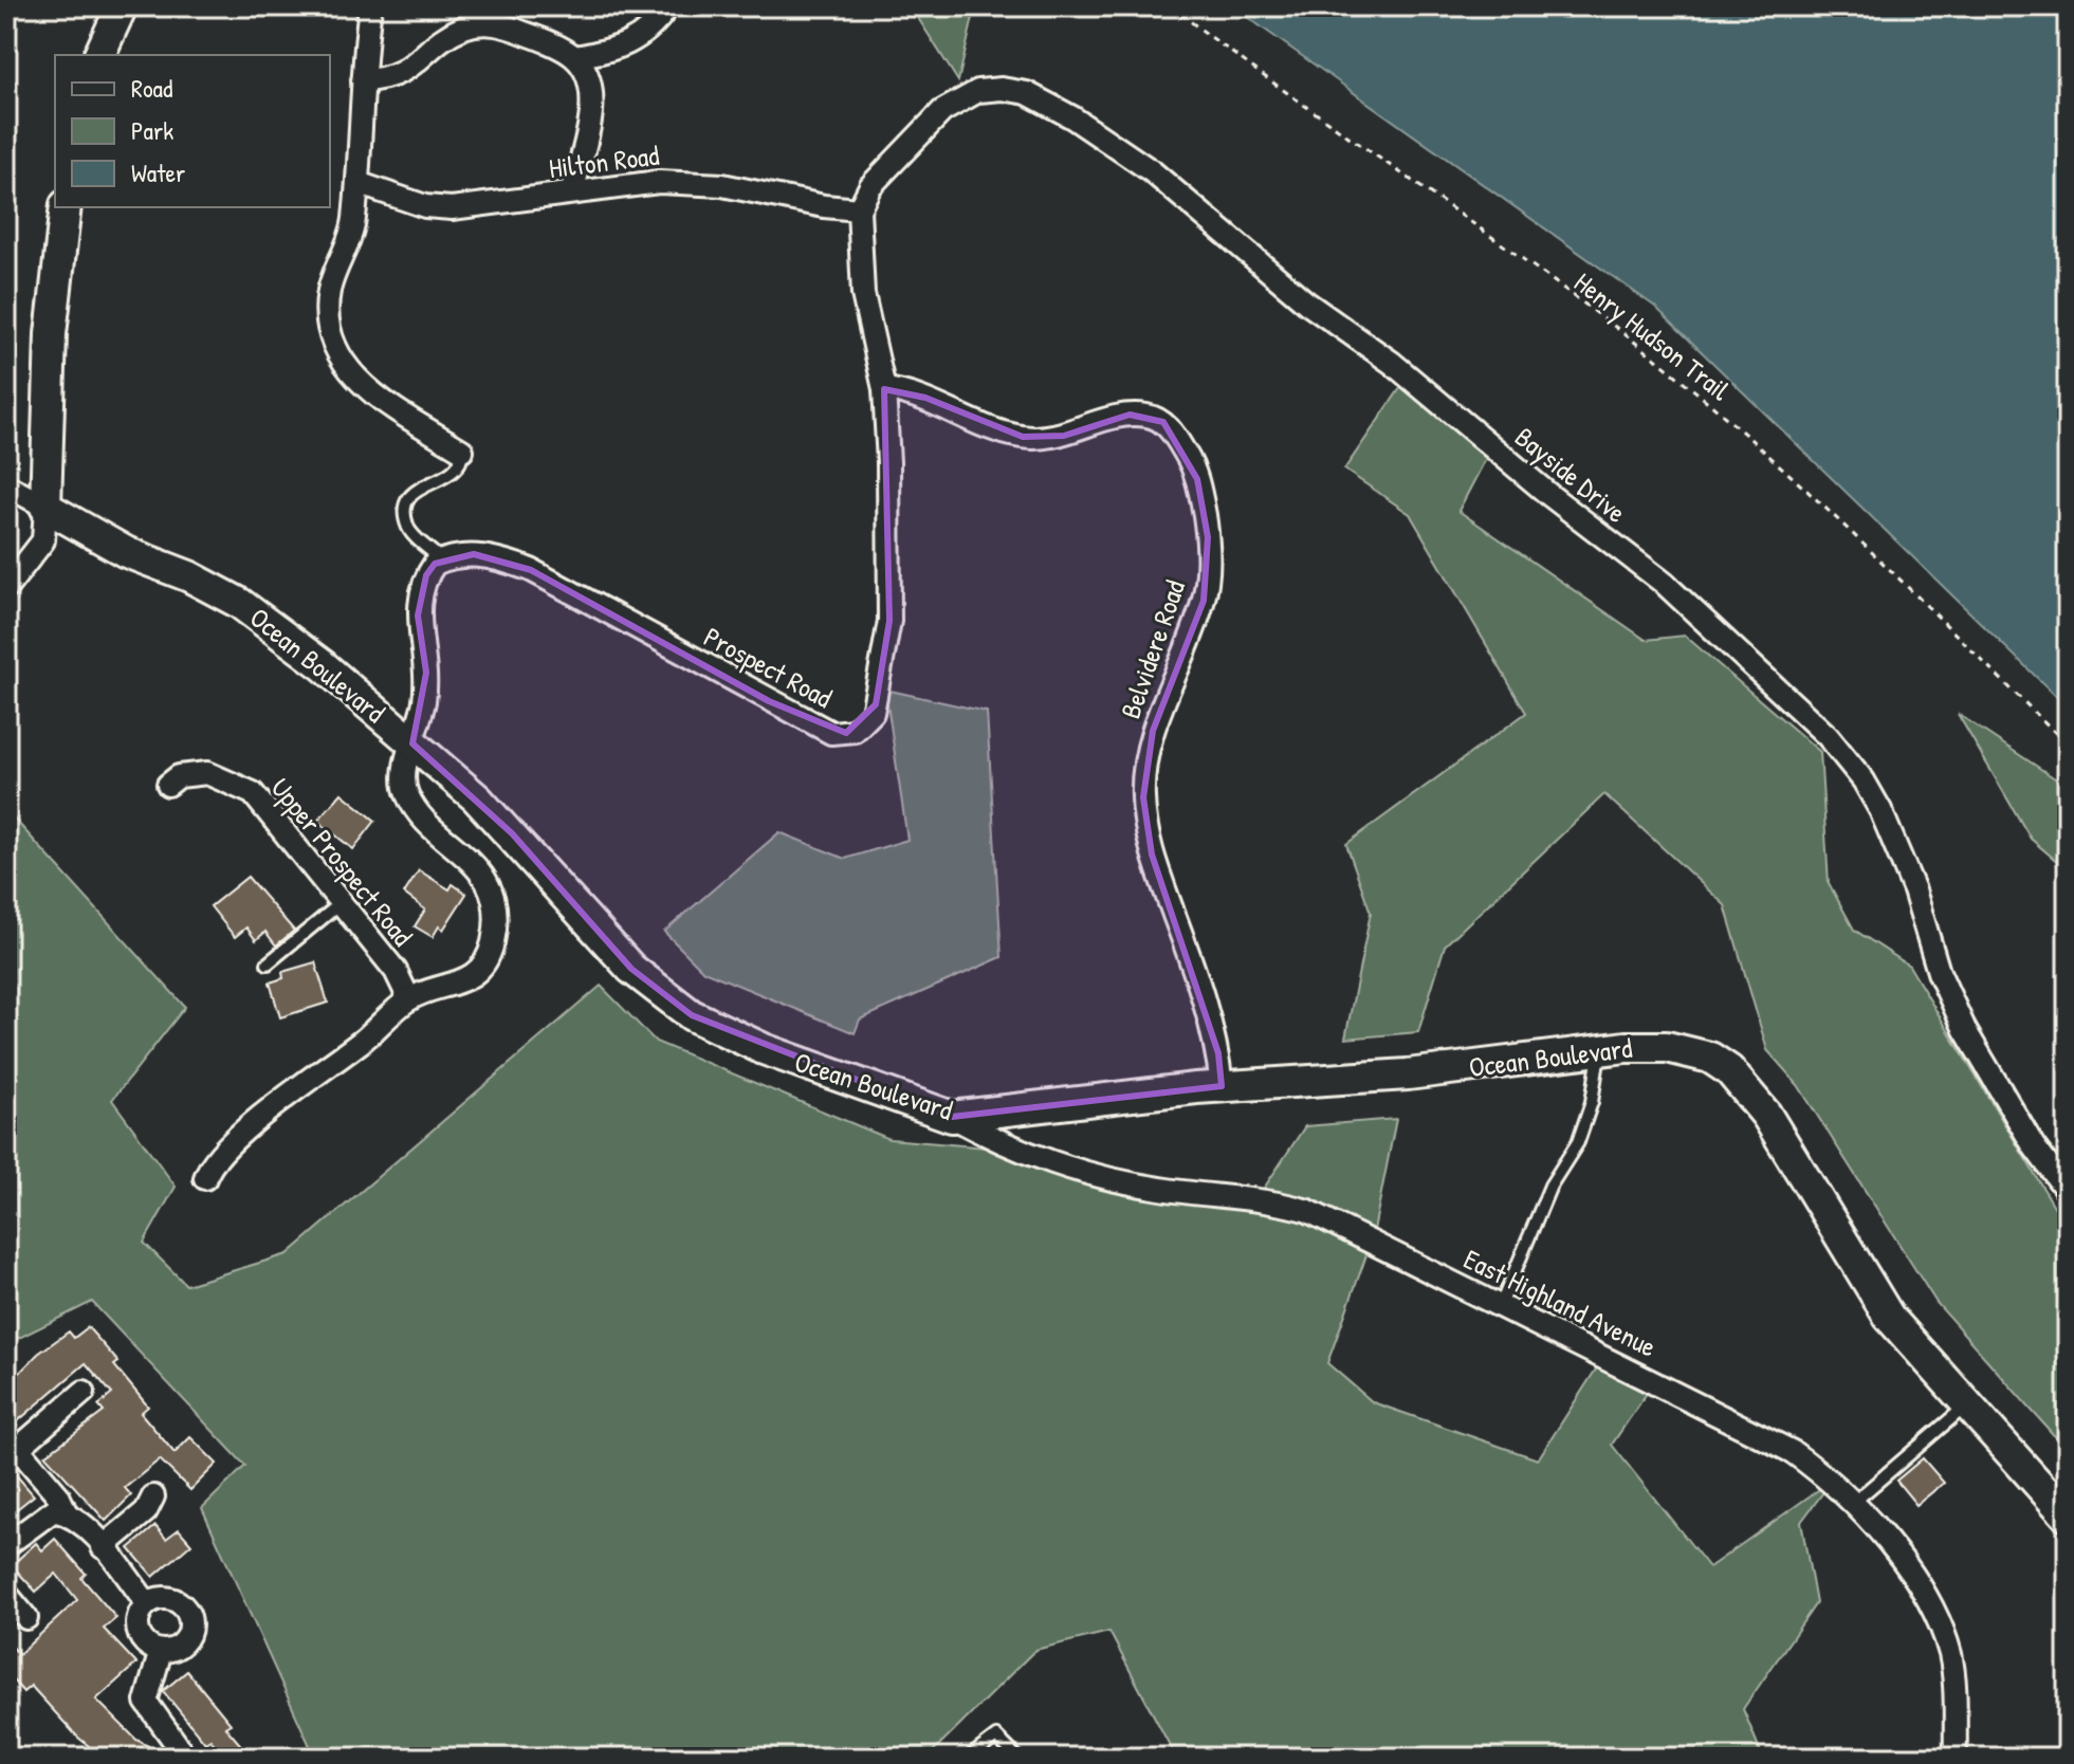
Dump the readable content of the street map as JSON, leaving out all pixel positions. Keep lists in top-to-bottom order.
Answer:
{
  "streets": {
    "street": [
      "Hilton Road",
      "Bayside Drive",
      "Belvidere Road",
      "Ocean Boulevard",
      "Prospect Road",
      "Upper Prospect Road",
      "East Highland Avenue"
    ],
    "path": ["Henry Hudson Trail"]
  },
  "crossings": [
    ["Hilton Road", "Bayside Drive"],
    ["Hilton Road", "Prospect Road"],
    ["Bayside Drive", "Prospect Road"],
    ["Belvidere Road", "Ocean Boulevard"],
    ["Belvidere Road", "Prospect Road"],
    ["Ocean Boulevard", "East Highland Avenue"]
  ],
  "legend": ["Road", "Park", "Water"]
}
